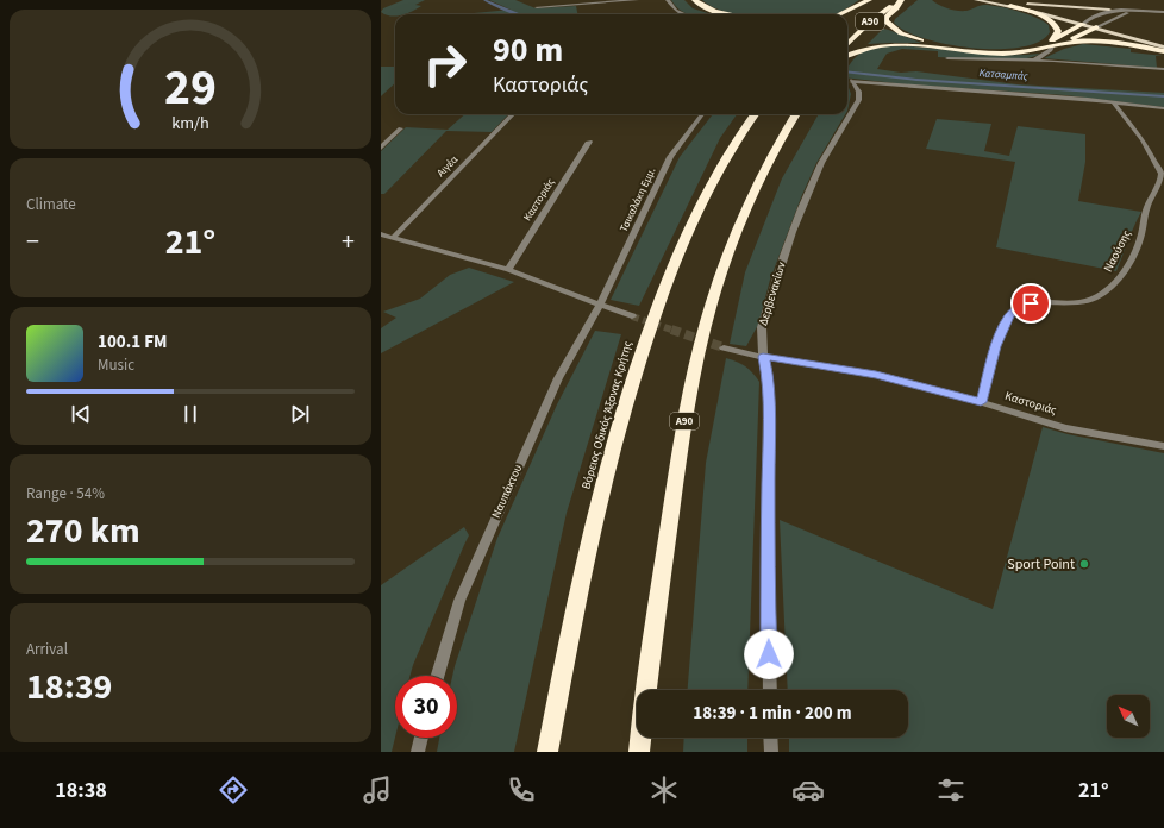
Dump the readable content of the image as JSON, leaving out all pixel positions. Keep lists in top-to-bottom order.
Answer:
{
  "streets": {
    "highway": ["Α90", "Βόρειος Οδικός Άξονας Κρήτης"],
    "street": [
      "Αιγέα",
      "Καστοριάς",
      "Τσικαλάκη Εμμ.",
      "Ναούσης",
      "Δερβενακίων",
      "Ναυπάκτου"
    ]
  },
  "crossings": [
    ["Καστοριάς", "Ναούσης"],
    ["Καστοριάς", "Δερβενακίων"],
    ["Τσικαλάκη Εμμ.", "Ναυπάκτου"],
    ["Ναούσης", "Δερβενακίων"]
  ],
  "water": ["Κατσαμπάς"],
  "places": ["Sport Point"],
  "north": "top left",
  "page": {
    "turn": ["90 m", "Καστοριάς"],
    "tile": [
      "Climate",
      ["Range · 54%", "270 km"],
      ["Arrival", "18:39"]
    ],
    "heat": ["−", "21°", "+"],
    "song": ["100.1 FM", "Music"],
    "limit": "30",
    "trip": "18:39 · 1 min · 200 m",
    "tabs": ["18:38", "21°"],
    "gauge": ["29", "km/h"]
  }
}
